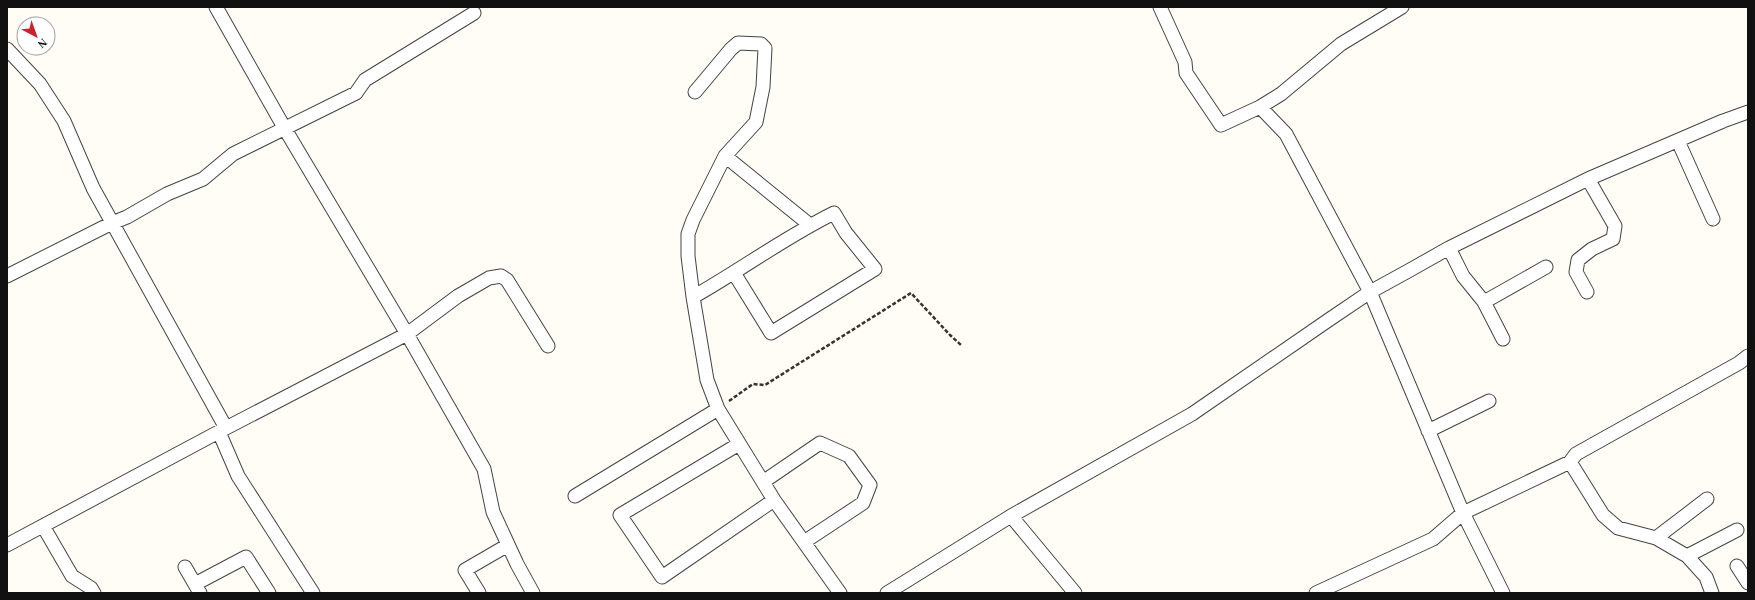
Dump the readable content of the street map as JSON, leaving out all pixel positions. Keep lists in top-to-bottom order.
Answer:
{
  "north": "bottom right"
}
